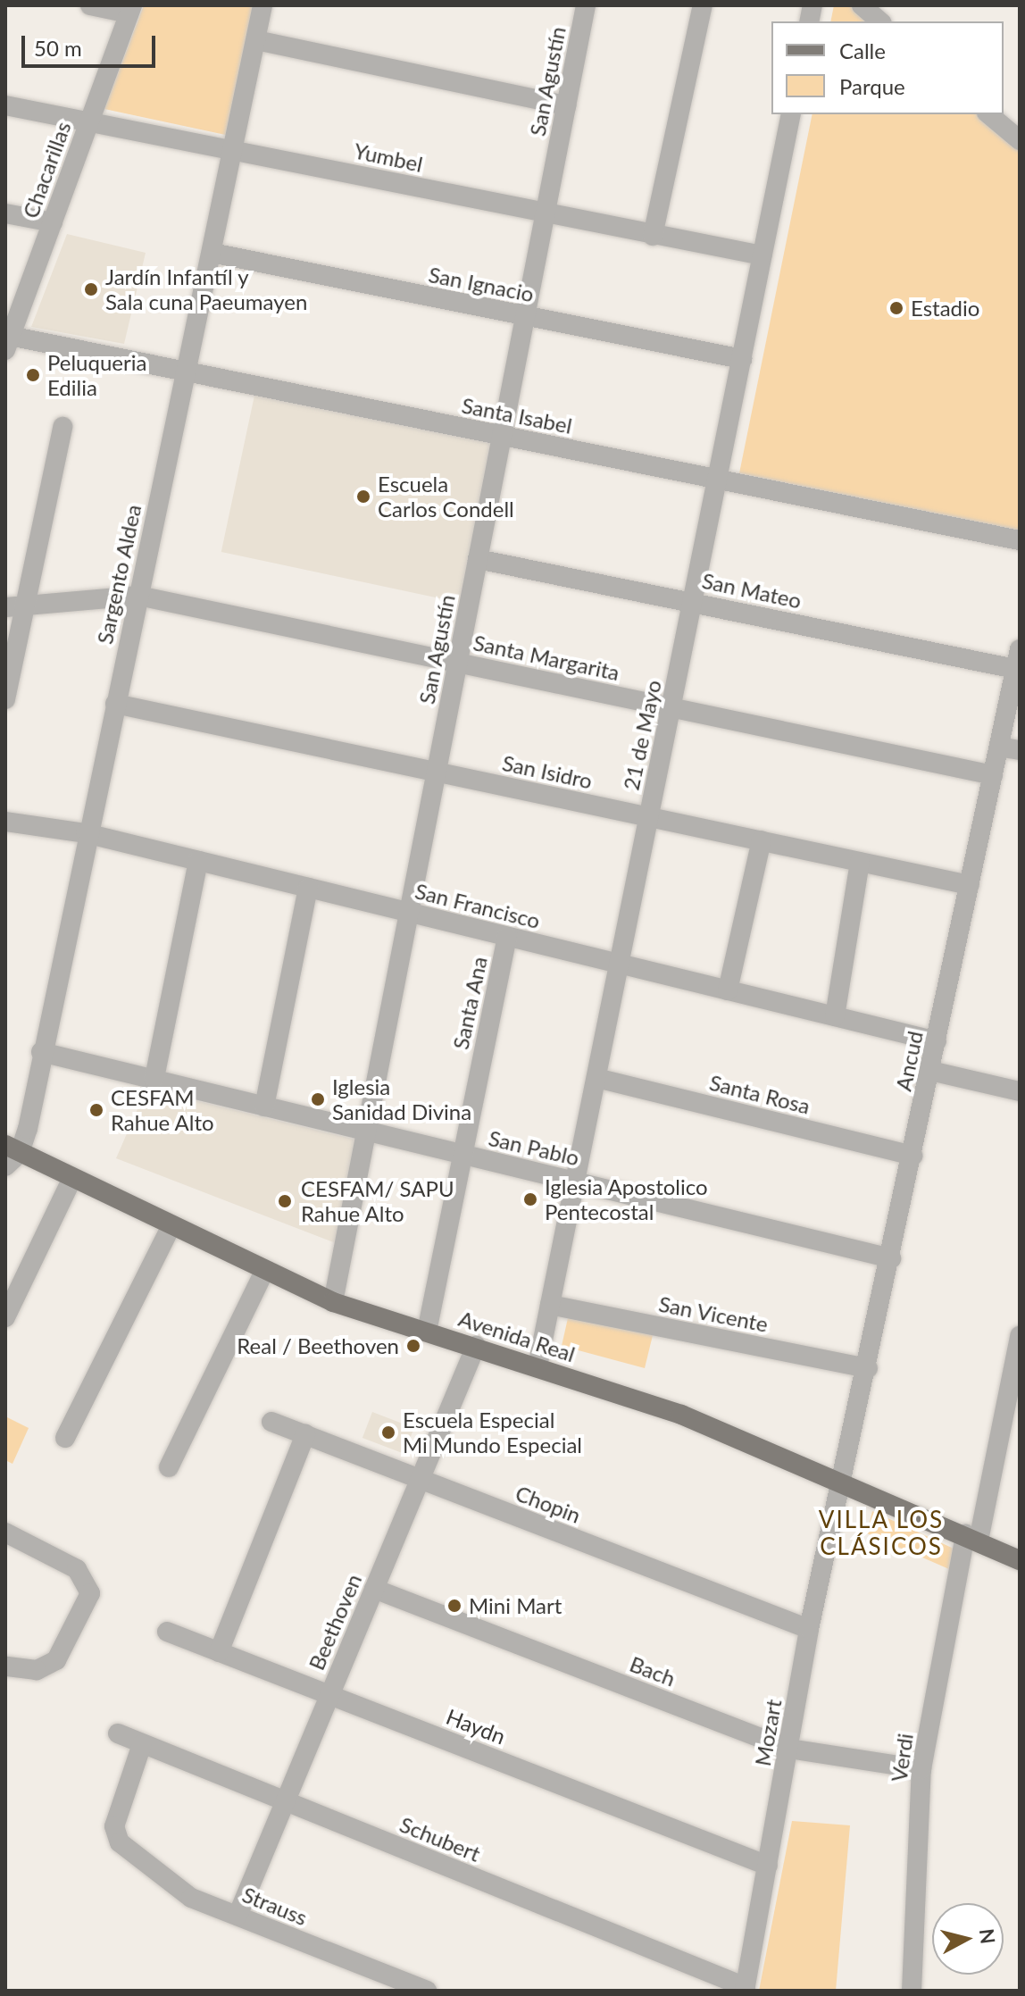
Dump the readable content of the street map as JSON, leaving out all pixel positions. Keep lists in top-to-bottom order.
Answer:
{
  "streets": {
    "main road": ["Avenida Real"],
    "street": [
      "San Agustín",
      "Yumbel",
      "Chacarillas",
      "San Ignacio",
      "Santa Isabel",
      "Sargento Aldea",
      "San Mateo",
      "Santa Margarita",
      "21 de Mayo",
      "San Isidro",
      "San Francisco",
      "Santa Ana",
      "Ancud",
      "Santa Rosa",
      "San Pablo",
      "San Vicente",
      "Chopin",
      "Beethoven",
      "Bach",
      "Haydn",
      "Mozart",
      "Verdi",
      "Schubert",
      "Strauss"
    ]
  },
  "crossings": [
    ["San Agustín", "Yumbel"],
    ["San Agustín", "San Ignacio"],
    ["San Agustín", "Santa Isabel"],
    ["San Agustín", "San Mateo"],
    ["San Agustín", "Santa Margarita"],
    ["San Agustín", "San Isidro"],
    ["San Agustín", "San Francisco"],
    ["San Agustín", "San Pablo"],
    ["San Agustín", "Avenida Real"],
    ["Yumbel", "Chacarillas"],
    ["Yumbel", "Sargento Aldea"],
    ["Yumbel", "21 de Mayo"],
    ["Chacarillas", "Santa Isabel"],
    ["San Ignacio", "Sargento Aldea"],
    ["San Ignacio", "21 de Mayo"],
    ["Santa Isabel", "Sargento Aldea"],
    ["Santa Isabel", "21 de Mayo"],
    ["Sargento Aldea", "Santa Margarita"],
    ["Sargento Aldea", "San Isidro"],
    ["Sargento Aldea", "San Francisco"],
    ["Sargento Aldea", "San Pablo"],
    ["Sargento Aldea", "Avenida Real"],
    ["San Mateo", "21 de Mayo"],
    ["San Mateo", "Ancud"],
    ["Santa Margarita", "21 de Mayo"],
    ["Santa Margarita", "Ancud"],
    ["21 de Mayo", "San Isidro"],
    ["21 de Mayo", "San Francisco"],
    ["21 de Mayo", "Santa Rosa"],
    ["21 de Mayo", "San Pablo"],
    ["21 de Mayo", "San Vicente"],
    ["21 de Mayo", "Avenida Real"],
    ["San Isidro", "Ancud"],
    ["San Francisco", "Santa Ana"],
    ["San Francisco", "Ancud"],
    ["Santa Ana", "San Pablo"],
    ["Santa Ana", "Avenida Real"],
    ["Ancud", "Santa Rosa"],
    ["Ancud", "San Pablo"],
    ["Ancud", "San Vicente"],
    ["Ancud", "Avenida Real"],
    ["Ancud", "Mozart"],
    ["Avenida Real", "Beethoven"],
    ["Avenida Real", "Mozart"],
    ["Avenida Real", "Verdi"],
    ["Chopin", "Beethoven"],
    ["Chopin", "Mozart"],
    ["Beethoven", "Bach"],
    ["Beethoven", "Haydn"],
    ["Beethoven", "Schubert"],
    ["Beethoven", "Strauss"],
    ["Bach", "Mozart"],
    ["Bach", "Verdi"],
    ["Haydn", "Mozart"],
    ["Mozart", "Schubert"],
    ["Schubert", "Strauss"]
  ],
  "districts": ["VILLA LOS CLÁSICOS"],
  "places": [
    "Jardín Infantíl y Sala cuna Paeumayen",
    "Estadio",
    "Peluqueria Edilia",
    "Escuela Carlos Condell",
    "Iglesia Sanidad Divina",
    "CESFAM Rahue Alto",
    "Iglesia Apostolico Pentecostal",
    "CESFAM/ SAPU Rahue Alto",
    "Real / Beethoven",
    "Escuela Especial Mi Mundo Especial",
    "Mini Mart"
  ],
  "legend": ["Calle", "Parque"],
  "scale_bar": "50 m",
  "north": "right"
}
